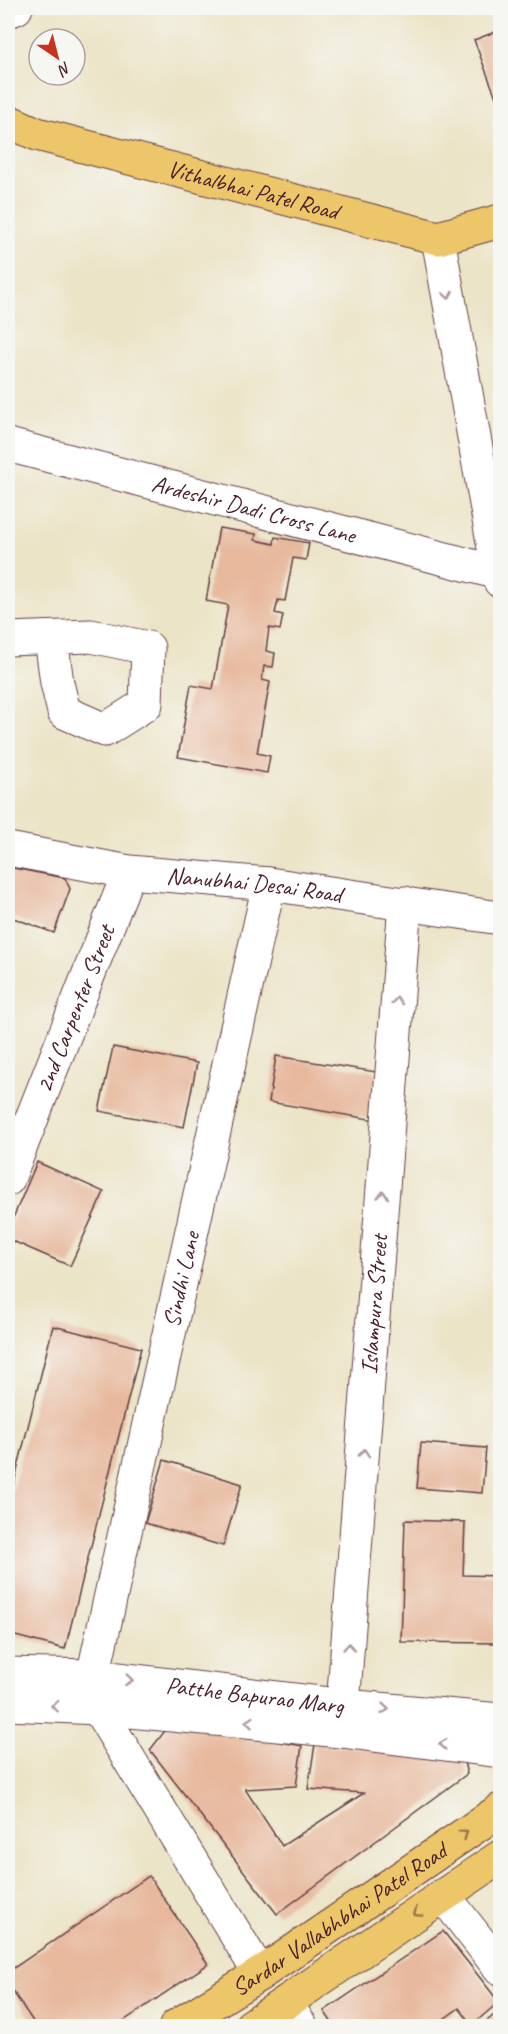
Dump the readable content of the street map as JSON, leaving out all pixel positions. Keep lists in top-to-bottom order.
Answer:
{
  "streets": {
    "main road": ["Vithalbhai Patel Road", "Sardar Vallabhbhai Patel Road"],
    "street": [
      "Ardeshir Dadi Cross Lane",
      "Nanubhai Desai Road",
      "2nd Carpenter Street",
      "Sindhi Lane",
      "Islampura Street",
      "Patthe Bapurao Marg"
    ]
  },
  "crossings": [
    ["Nanubhai Desai Road", "2nd Carpenter Street"],
    ["Nanubhai Desai Road", "Sindhi Lane"],
    ["Nanubhai Desai Road", "Islampura Street"],
    ["Sindhi Lane", "Patthe Bapurao Marg"],
    ["Islampura Street", "Patthe Bapurao Marg"]
  ],
  "one_way": ["Islampura Street"],
  "north": "bottom right"
}
